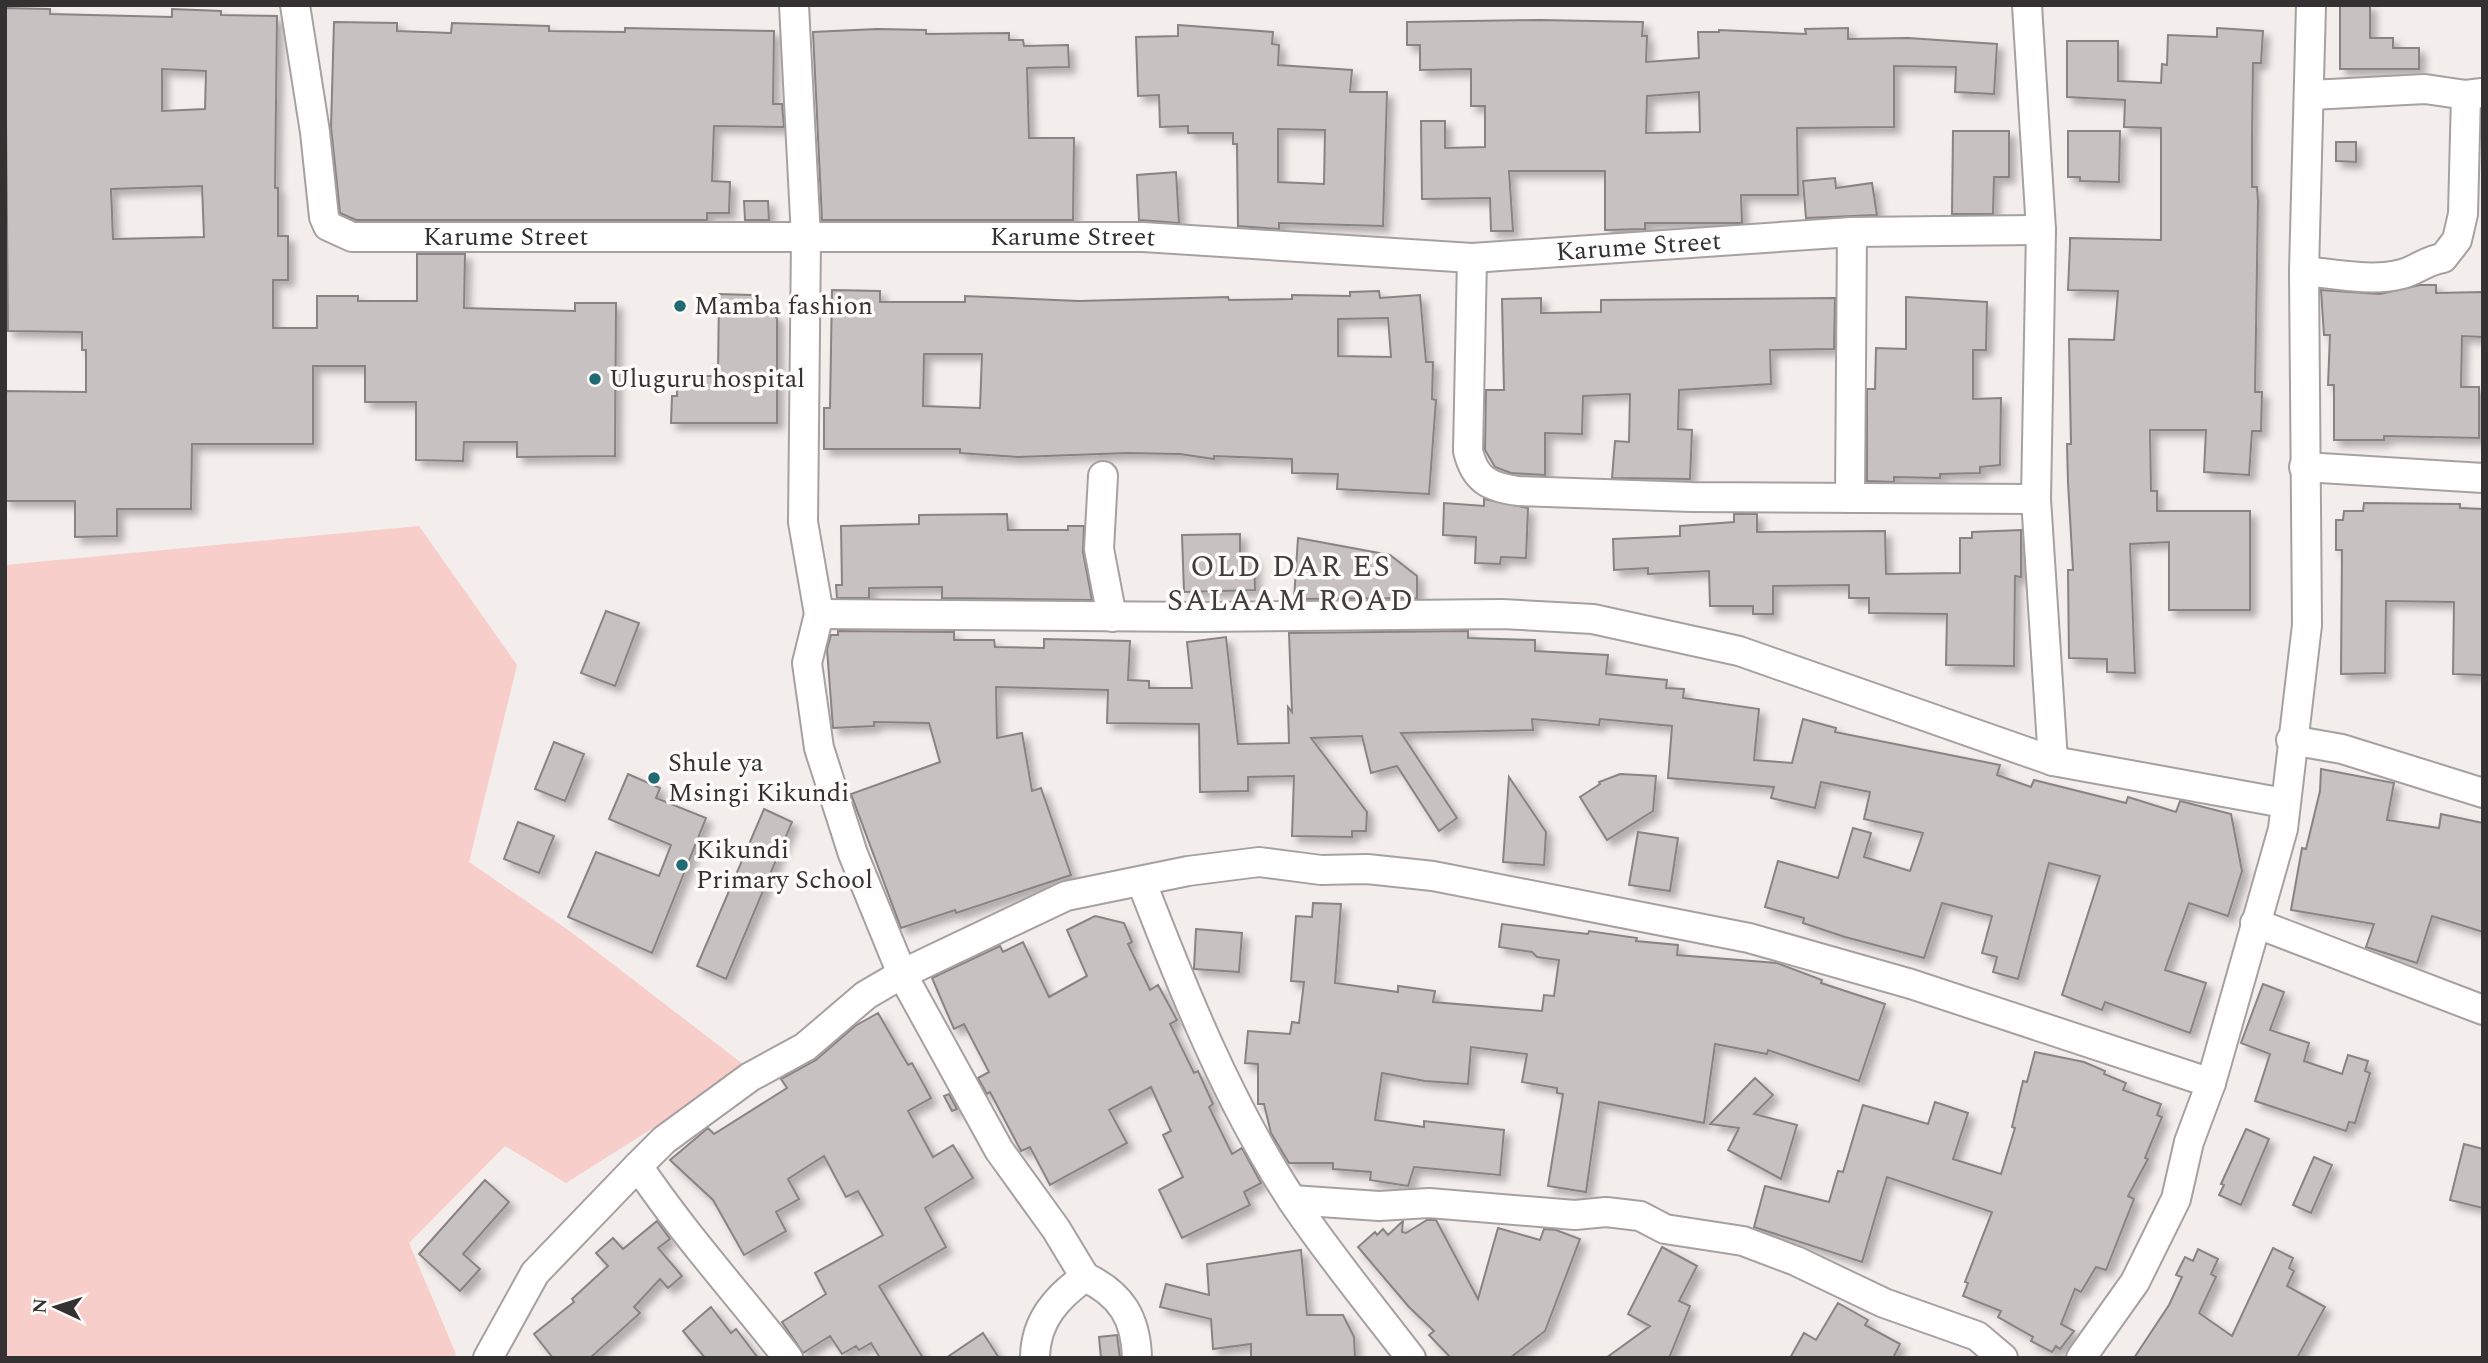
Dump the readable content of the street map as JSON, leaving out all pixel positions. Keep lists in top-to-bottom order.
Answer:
{
  "streets": {
    "street": ["Karume Street"]
  },
  "districts": ["OLD DAR ES SALAAM ROAD"],
  "places": [
    "Mamba fashion",
    "Uluguru hospital",
    "Shule ya Msingi Kikundi",
    "Kikundi Primary School"
  ],
  "north": "left"
}
